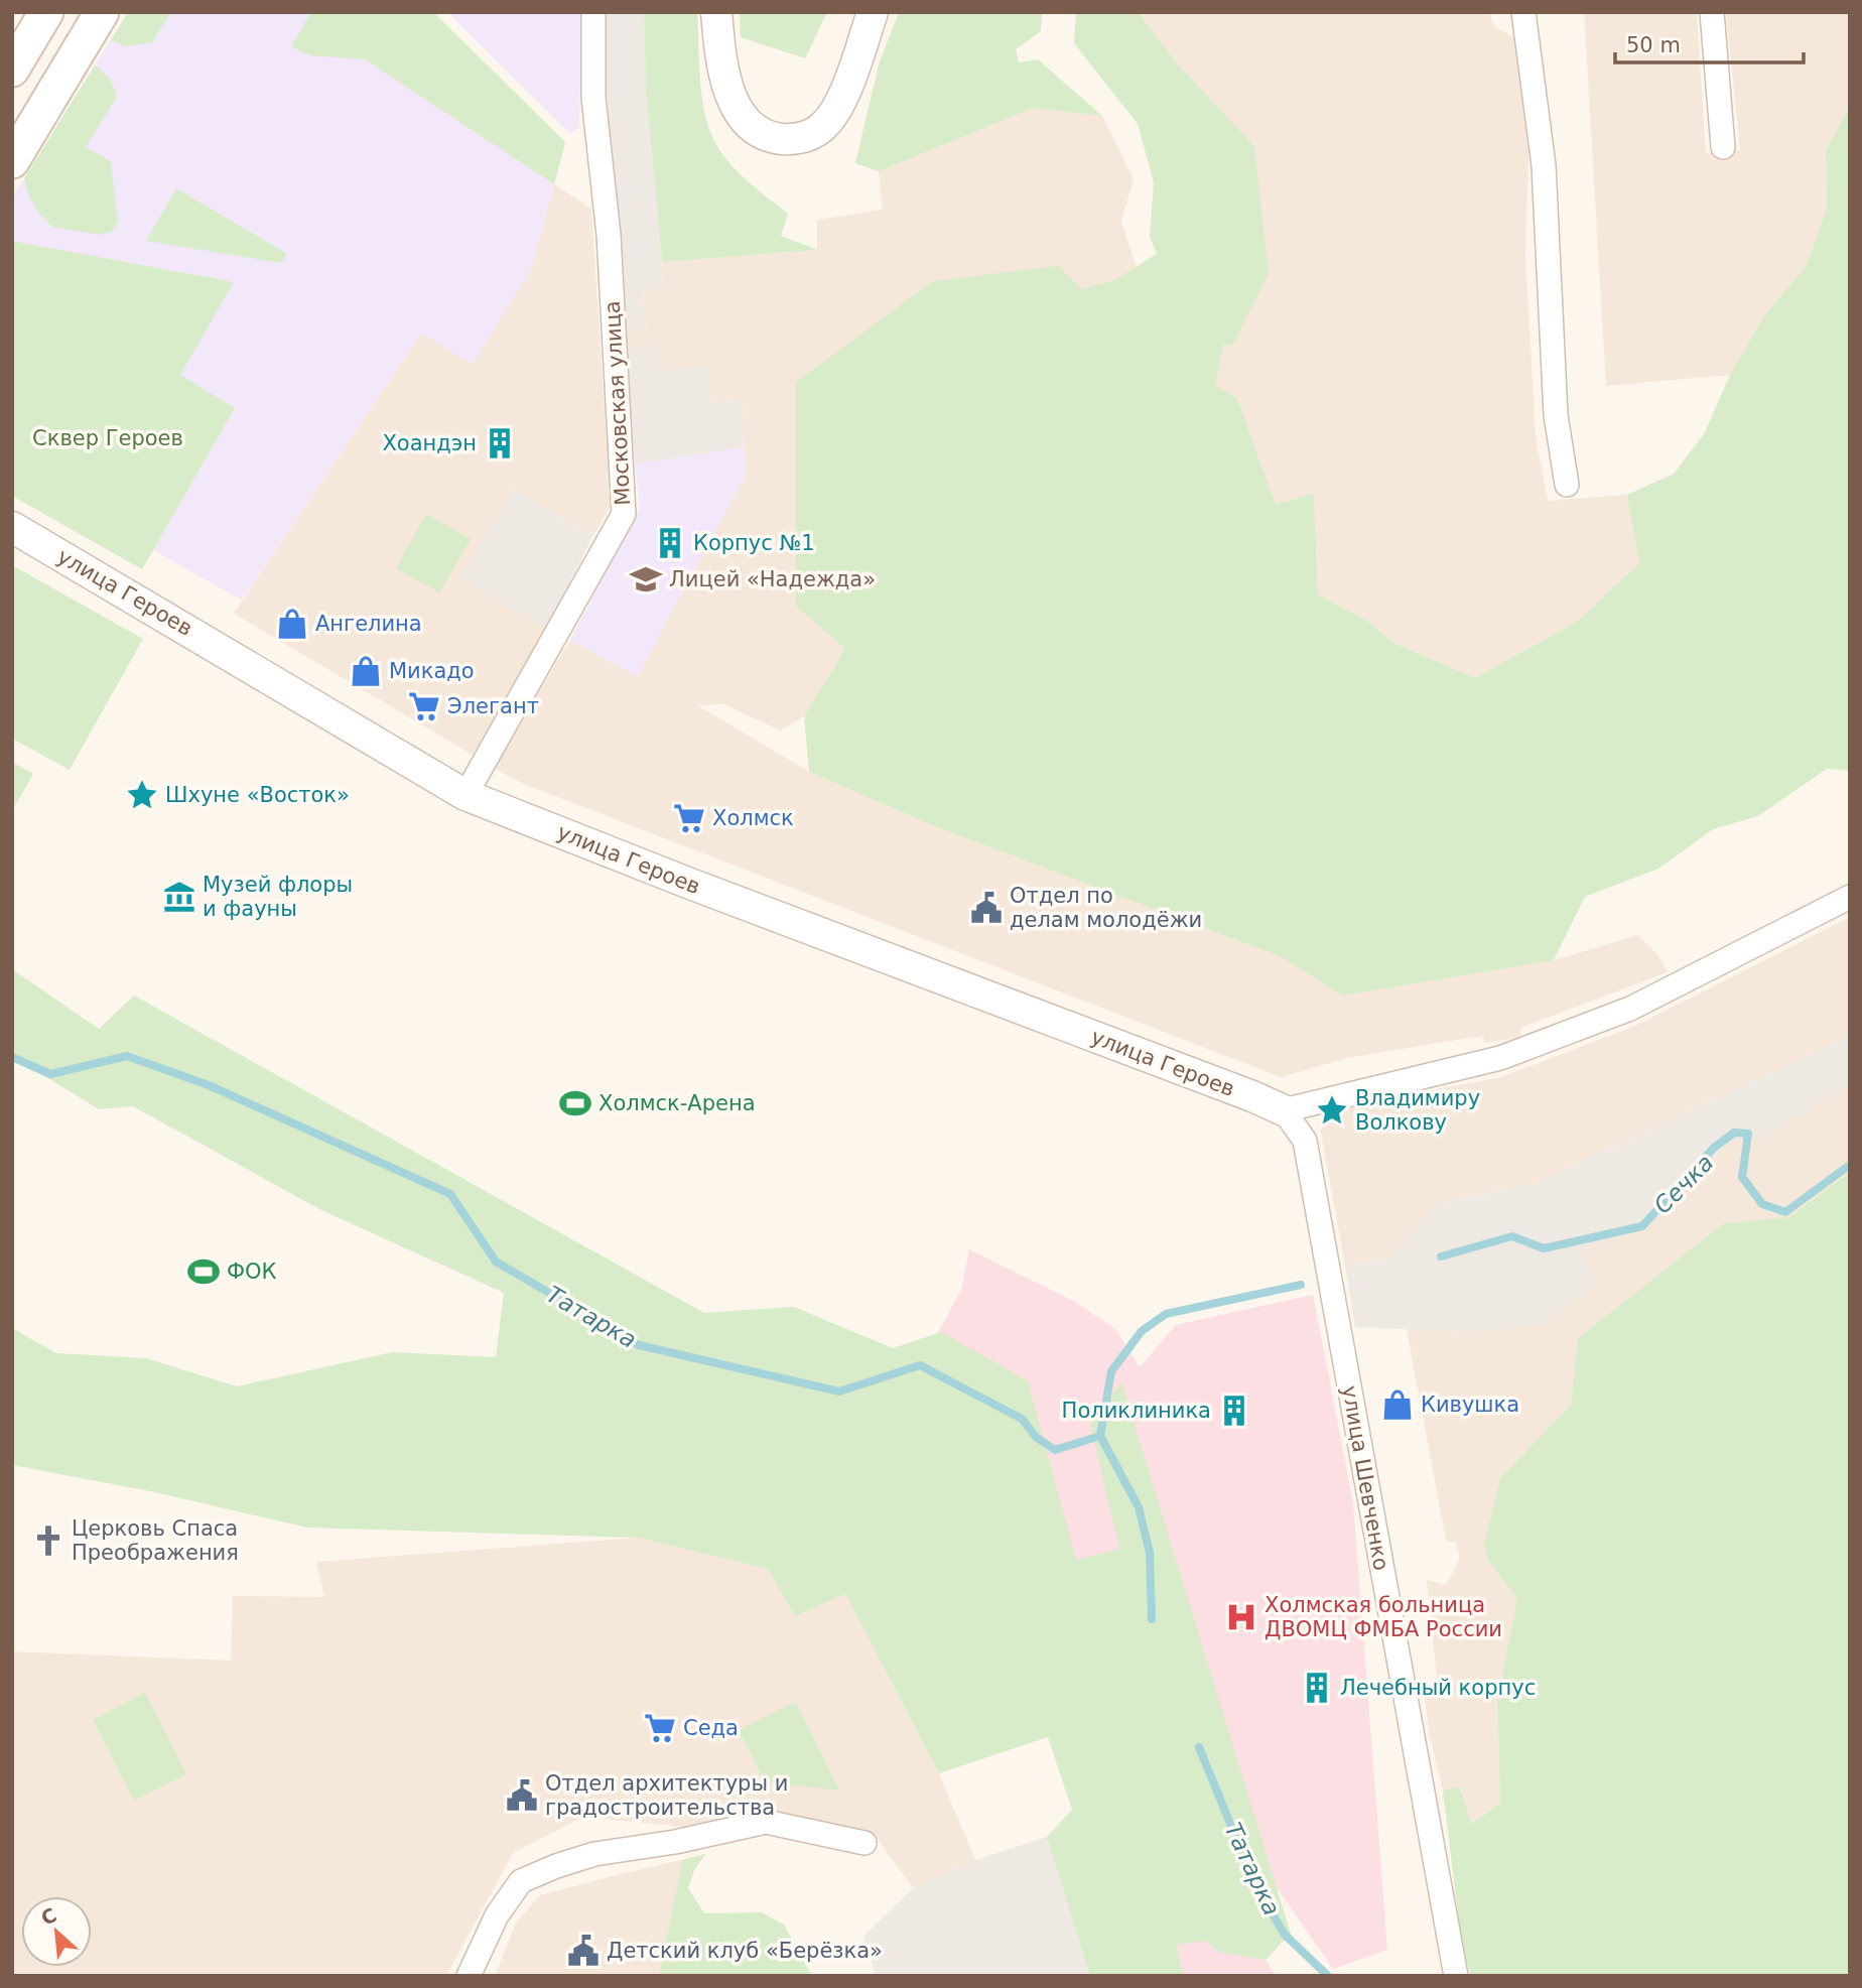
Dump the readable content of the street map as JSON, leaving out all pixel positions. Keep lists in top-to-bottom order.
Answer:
{
  "streets": {
    "street": ["Московская улица", "улица Героев", "улица Шевченко"]
  },
  "crossings": [
    ["Московская улица", "улица Героев"],
    ["улица Героев", "улица Шевченко"]
  ],
  "water": ["Сечка", "Татарка"],
  "parks": ["Сквер Героев"],
  "places": {
    "building": [
      "Хоандэн",
      "Корпус №1",
      "Поликлиника",
      "Лечебный корпус"
    ],
    "school or university": ["Лицей «Надежда»"],
    "shop": ["Ангелина", "Микадо", "Кивушка"],
    "supermarket": ["Элегант", "Холмск", "Седа"],
    "place": ["Шхуне «Восток»", "Владимиру Волкову"],
    "museum": ["Музей флоры и фауны"],
    "public building": ["Отдел по делам молодёжи", "Отдел архитектуры и градостроительства", "Детский клуб «Берёзка»"],
    "sports": ["Холмск-Арена", "ФОК"],
    "church": ["Церковь Спаса Преображения"],
    "hospital": ["Холмская больница ДВОМЦ ФМБА России"]
  },
  "scale_bar": "50 m",
  "north": "top left"
}
